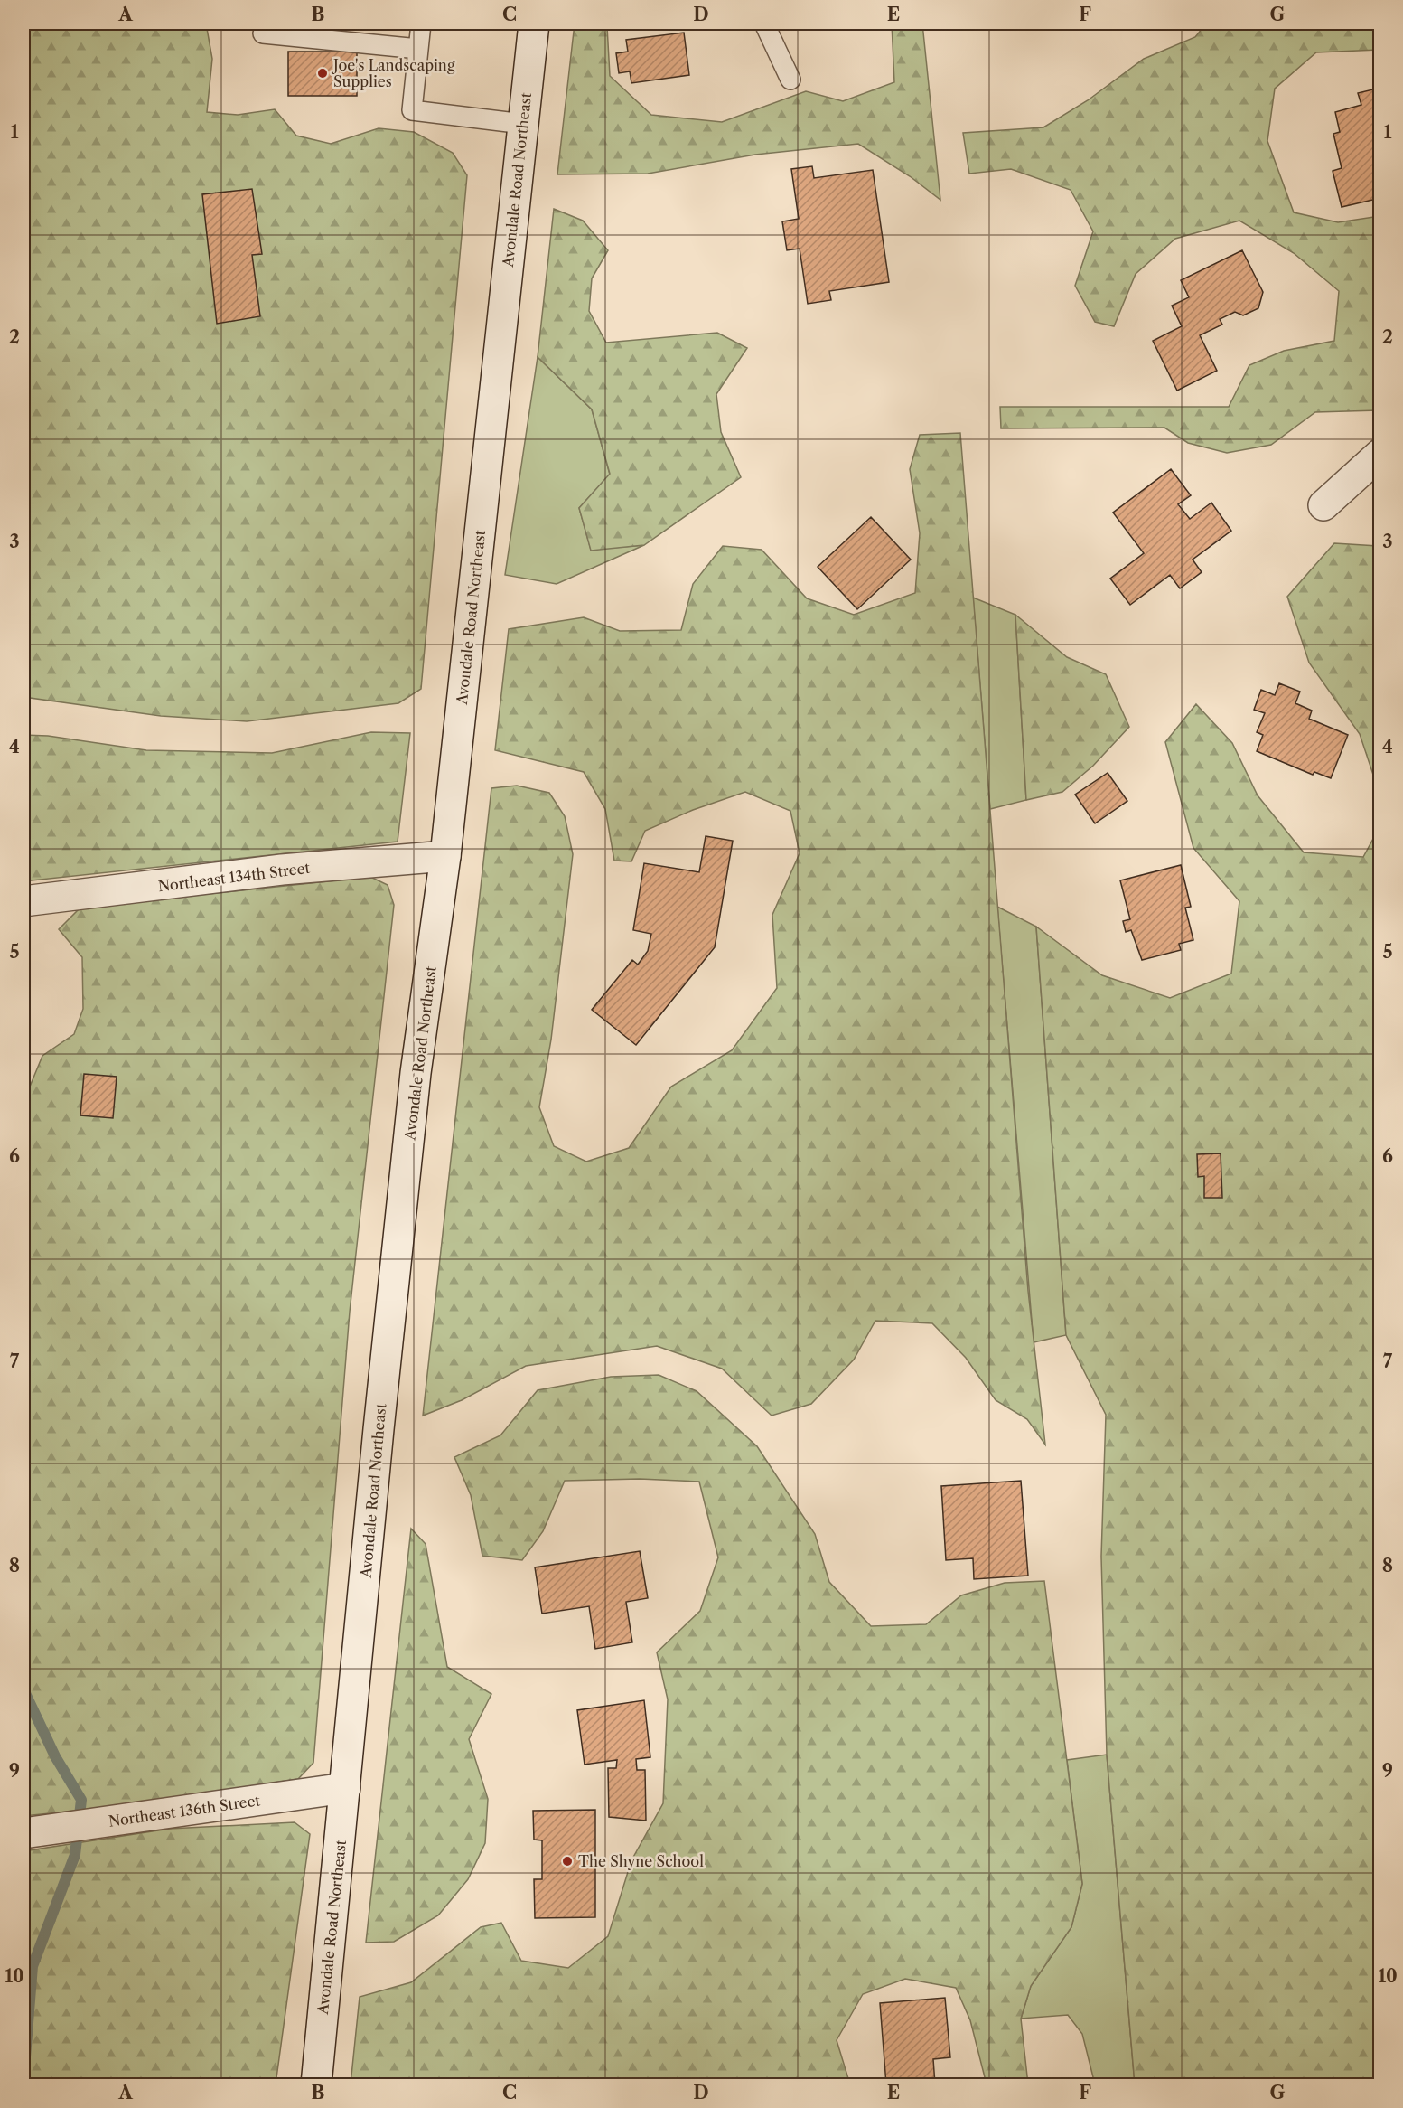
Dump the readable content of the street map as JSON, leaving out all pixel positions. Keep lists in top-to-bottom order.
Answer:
{
  "streets": {
    "main road": ["Avondale Road Northeast", "Northeast 134th Street", "Northeast 136th Street"]
  },
  "crossings": [
    ["Avondale Road Northeast", "Northeast 134th Street"],
    ["Avondale Road Northeast", "Northeast 136th Street"]
  ],
  "places": ["Joe's Landscaping Supplies", "The Shyne School"],
  "grid": {
    "columns": [
      "A",
      "B",
      "C",
      "D",
      "E",
      "F",
      "G"
    ],
    "rows": [
      "1",
      "2",
      "3",
      "4",
      "5",
      "6",
      "7",
      "8",
      "9",
      "10"
    ]
  }
}
